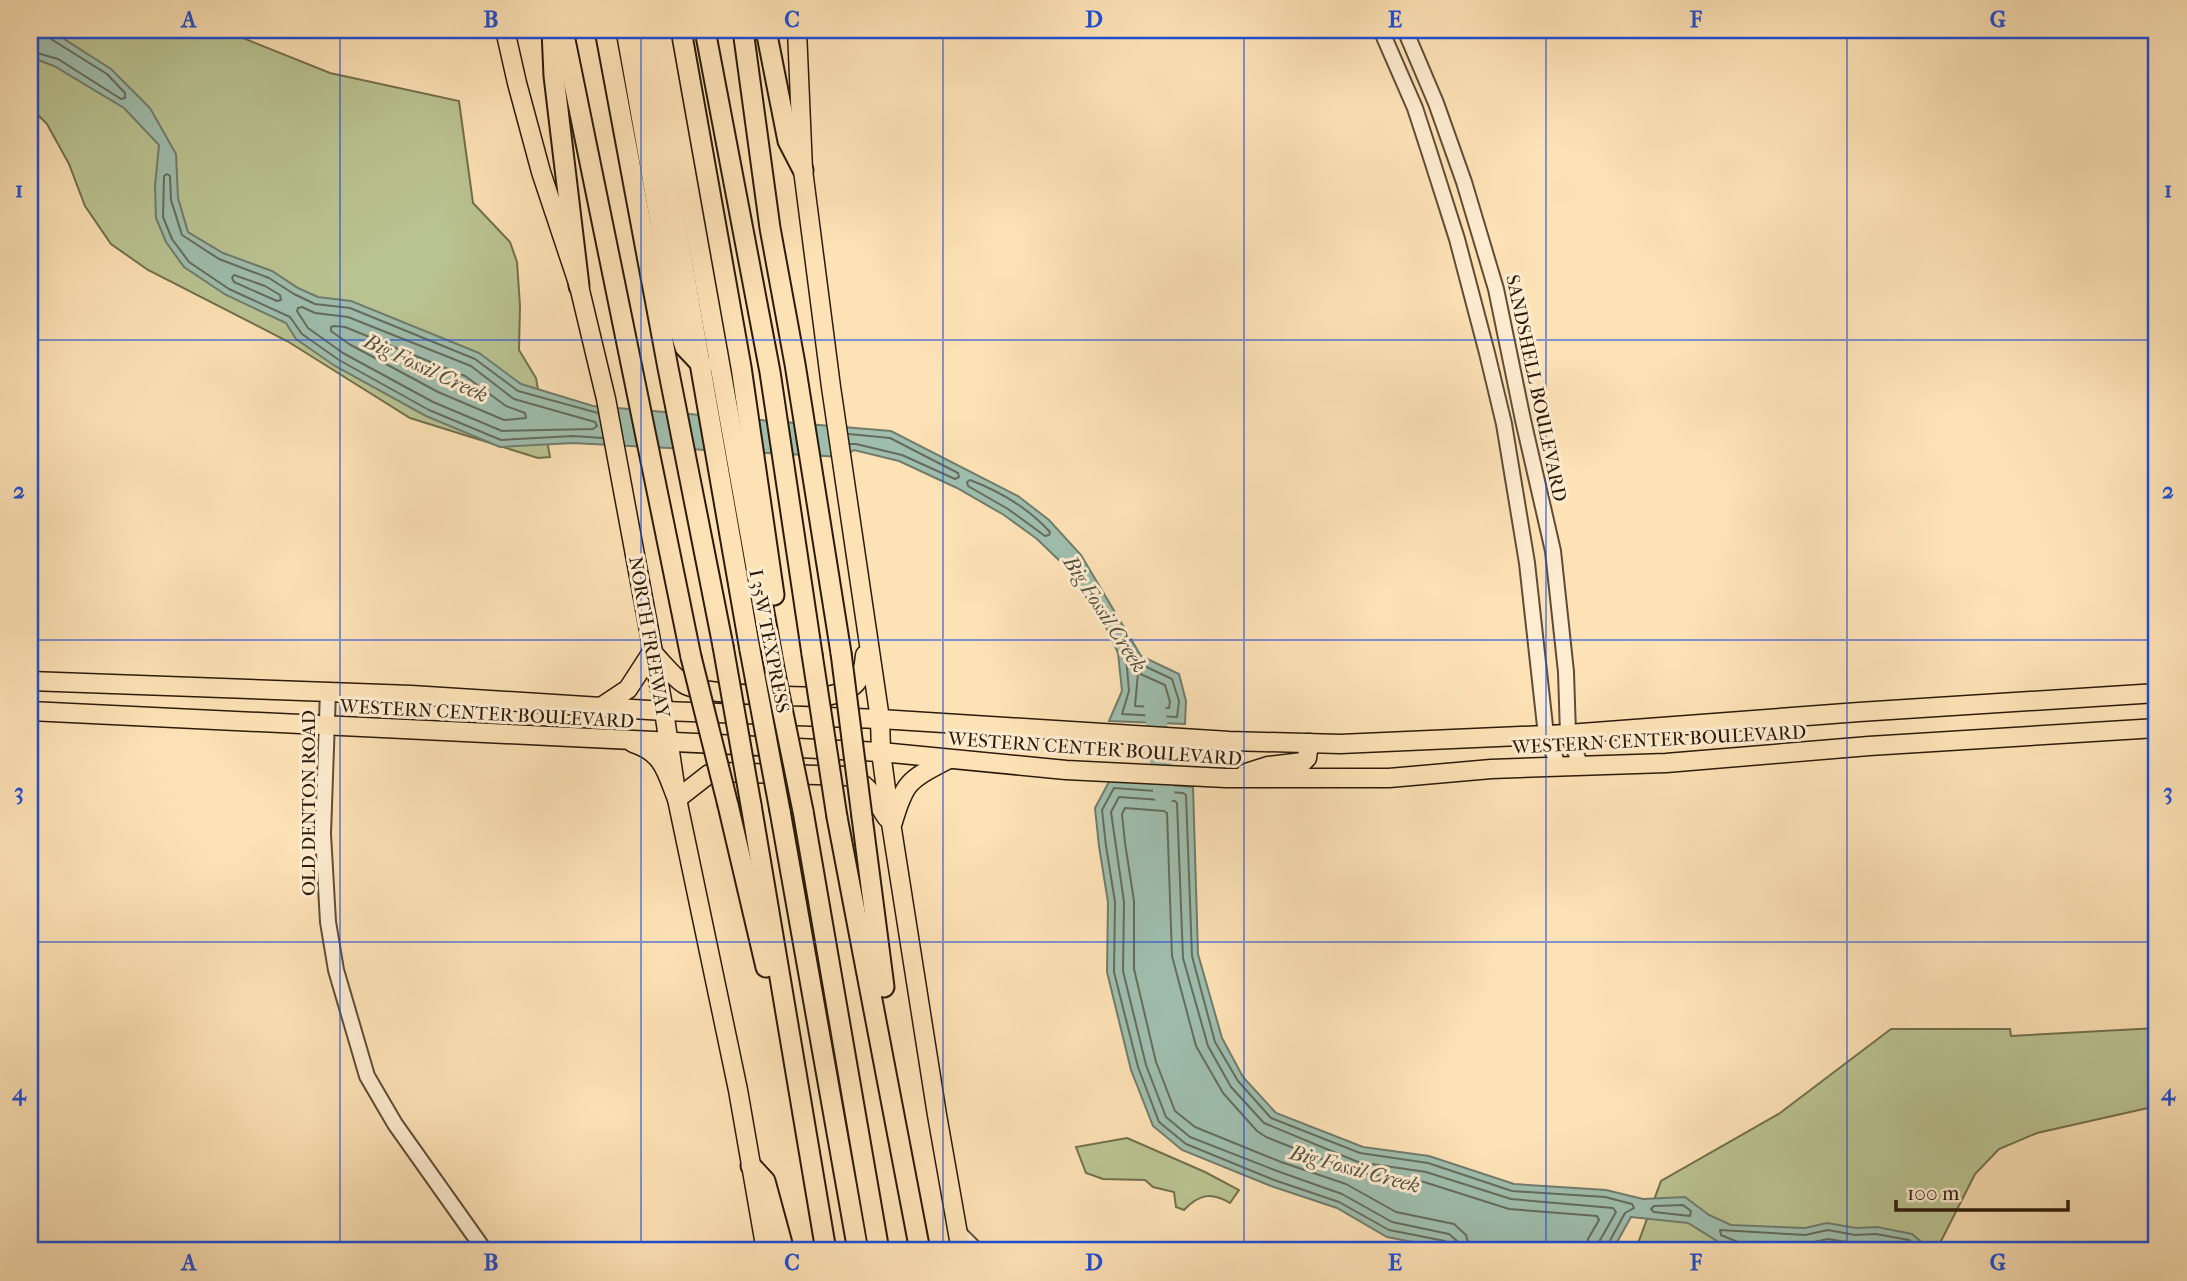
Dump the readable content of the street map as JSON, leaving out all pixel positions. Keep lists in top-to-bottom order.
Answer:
{
  "streets": {
    "highway": ["I 35W TEXPRESS"],
    "main road": ["NORTH FREEWAY", "WESTERN CENTER BOULEVARD"],
    "street": ["SANDSHELL BOULEVARD", "OLD DENTON ROAD"]
  },
  "crossings": [
    ["SANDSHELL BOULEVARD", "WESTERN CENTER BOULEVARD"],
    ["NORTH FREEWAY", "WESTERN CENTER BOULEVARD"],
    ["WESTERN CENTER BOULEVARD", "OLD DENTON ROAD"]
  ],
  "water": ["Big Fossil Creek"],
  "scale_bar": "100 m",
  "grid": {
    "columns": [
      "A",
      "B",
      "C",
      "D",
      "E",
      "F",
      "G"
    ],
    "rows": [
      "1",
      "2",
      "3",
      "4"
    ]
  }
}
